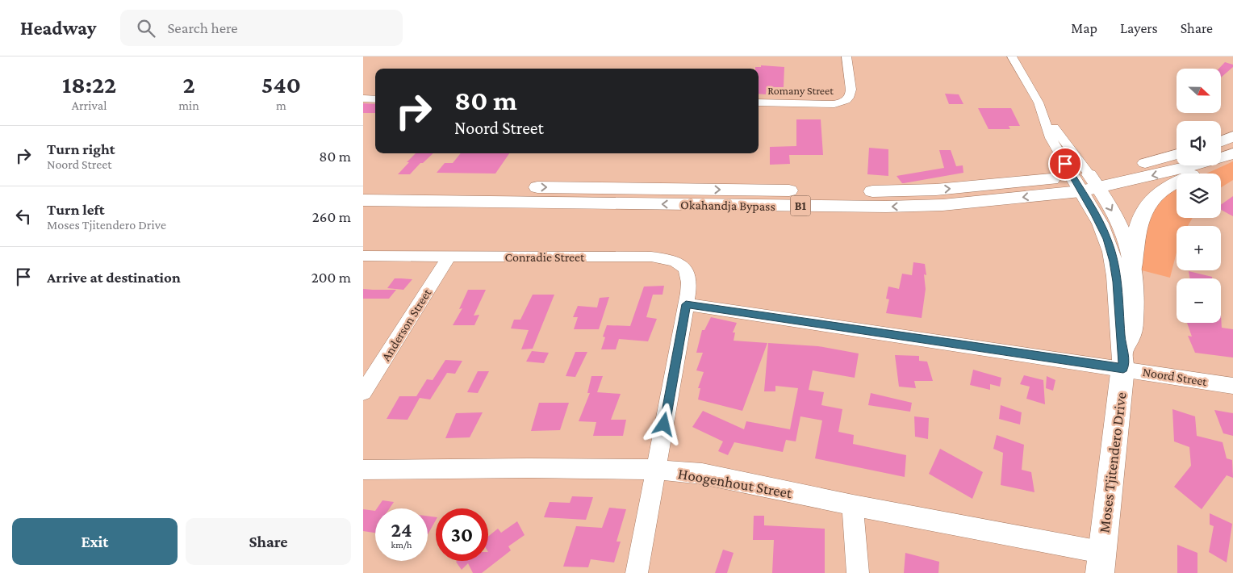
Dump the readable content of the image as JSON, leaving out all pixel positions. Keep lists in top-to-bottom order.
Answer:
{
  "streets": {
    "highway": ["Okahandja Bypass", "B1"],
    "main road": ["Moses Tjitendero Drive"],
    "street": [
      "Romany Street",
      "Conradie Street",
      "Anderson Street",
      "Noord Street",
      "Hoogenhout Street"
    ]
  },
  "crossings": [
    ["Okahandja Bypass", "Moses Tjitendero Drive"],
    ["Conradie Street", "Anderson Street"],
    ["Conradie Street", "Noord Street"],
    ["Noord Street", "Moses Tjitendero Drive"],
    ["Moses Tjitendero Drive", "Hoogenhout Street"]
  ],
  "north": "right",
  "page": {
    "header": "Headway",
    "search": "Search here",
    "nav": ["Map", "Layers", "Share"],
    "eta": [
      "18:22",
      "Arrival",
      "2",
      "min",
      "540",
      "m"
    ],
    "map_buttons": ["+", "−"],
    "turn": ["80 m", "Noord Street"],
    "list": [
      {
        "name": "Turn right",
        "note": "Noord Street",
        "value": "80 m"
      },
      {
        "name": "Turn left",
        "note": "Moses Tjitendero Drive",
        "value": "260 m"
      },
      {
        "name": "Arrive at destination",
        "value": "200 m"
      }
    ],
    "speed": "24 km/h",
    "limit": "30",
    "buttons": ["Exit", "Share"]
  }
}
